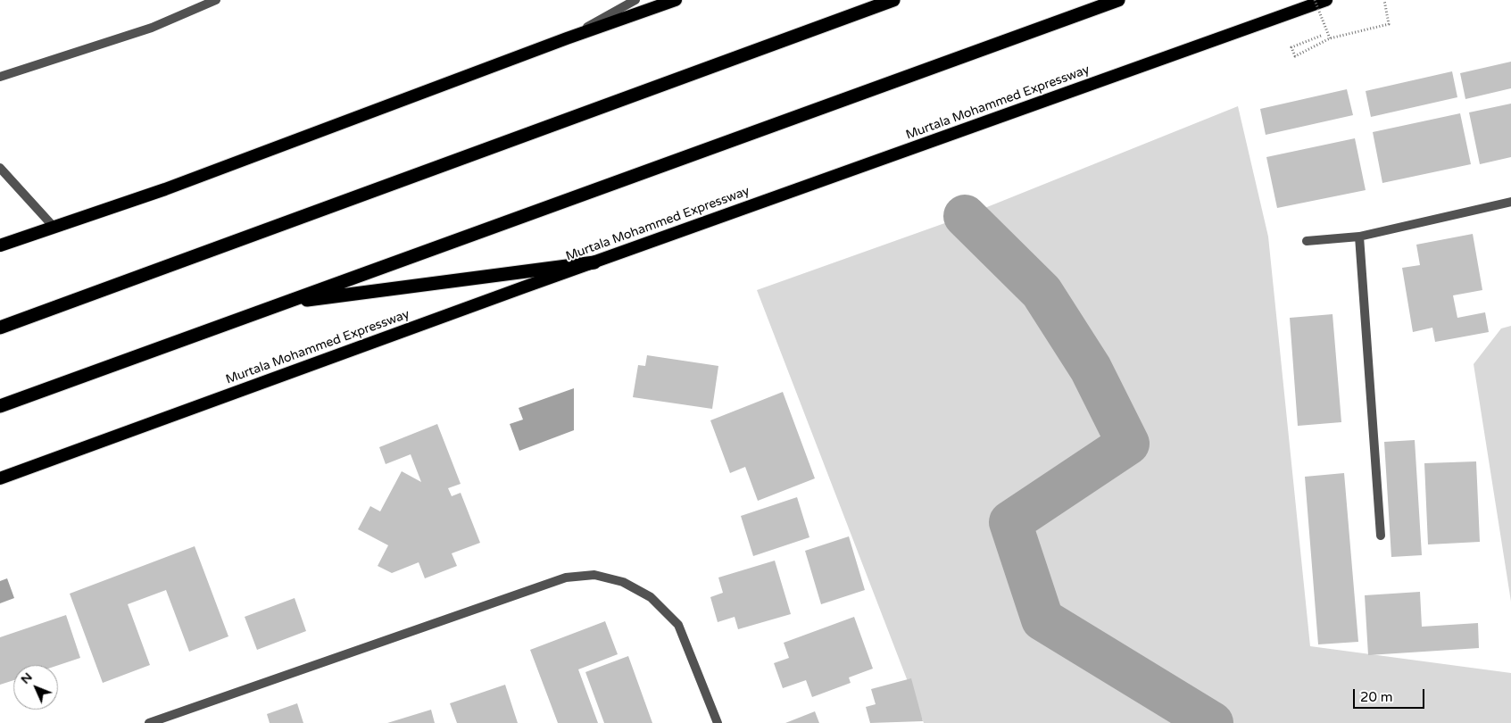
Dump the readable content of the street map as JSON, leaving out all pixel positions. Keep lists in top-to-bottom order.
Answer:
{
  "streets": {
    "highway": ["Murtala Mohammed Expressway"]
  },
  "scale_bar": "20 m",
  "north": "top left"
}
